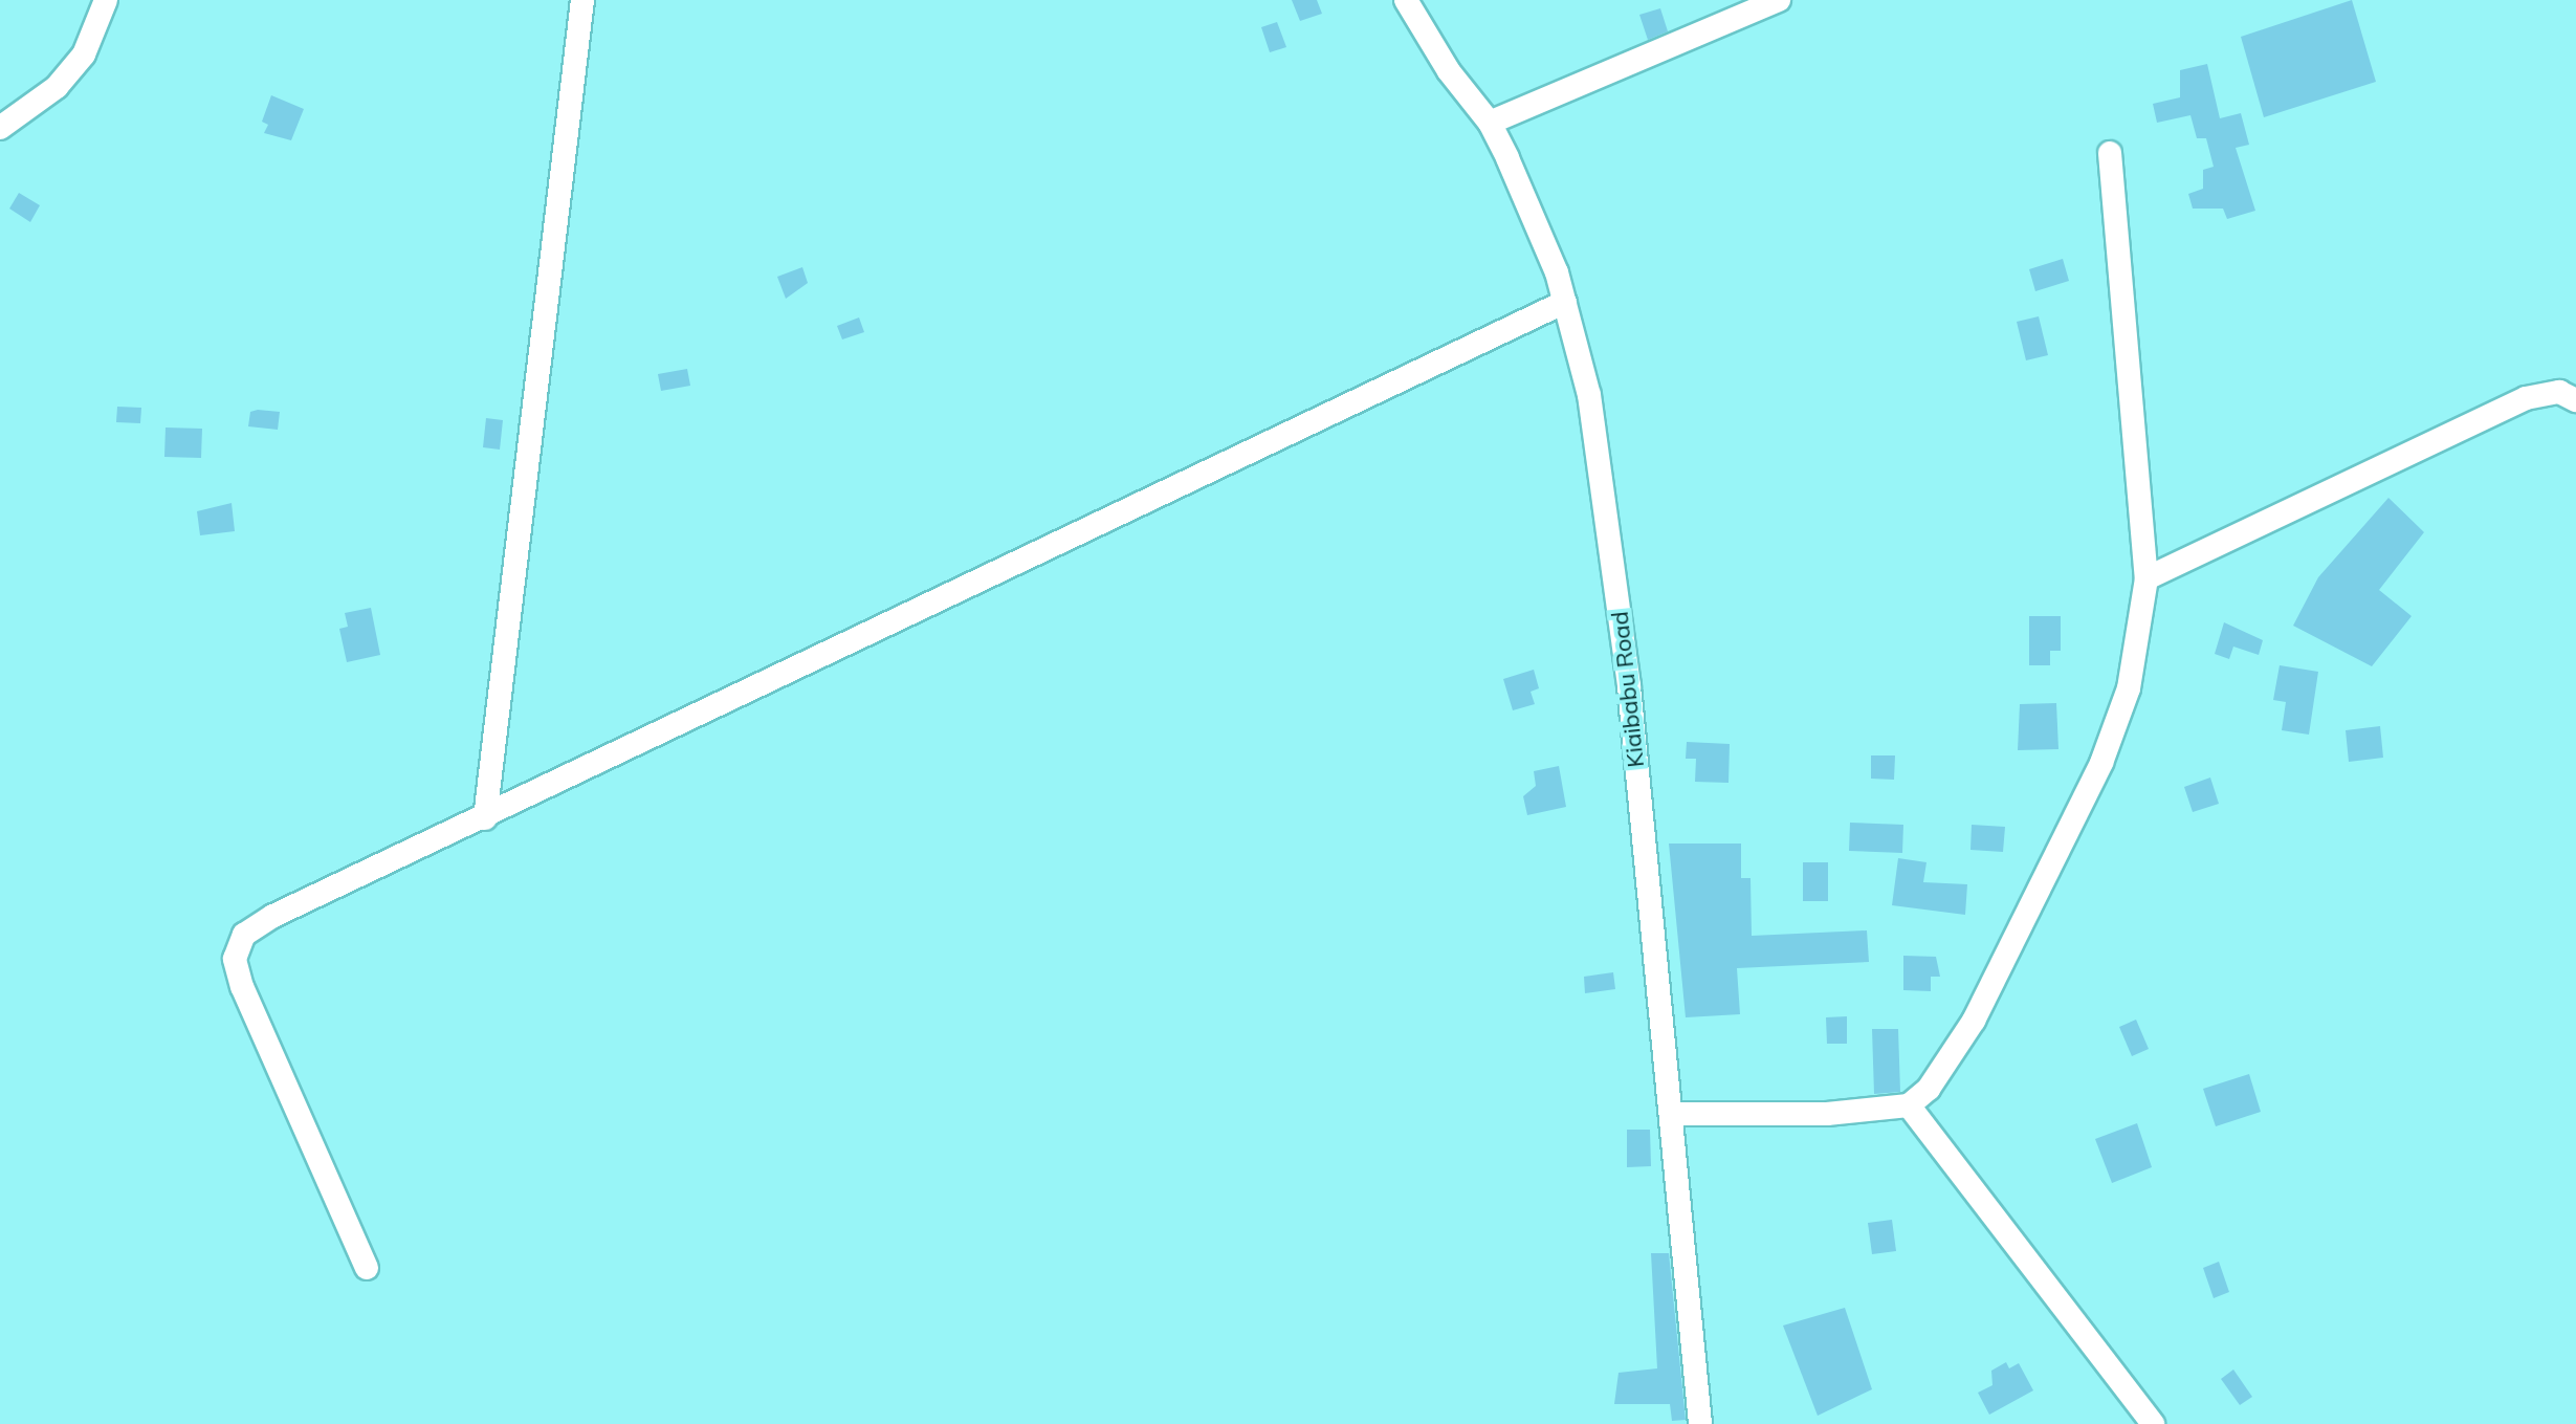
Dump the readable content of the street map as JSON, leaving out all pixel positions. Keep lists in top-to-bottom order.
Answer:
{
  "streets": {
    "street": ["Kiaibabu Road"]
  }
}
